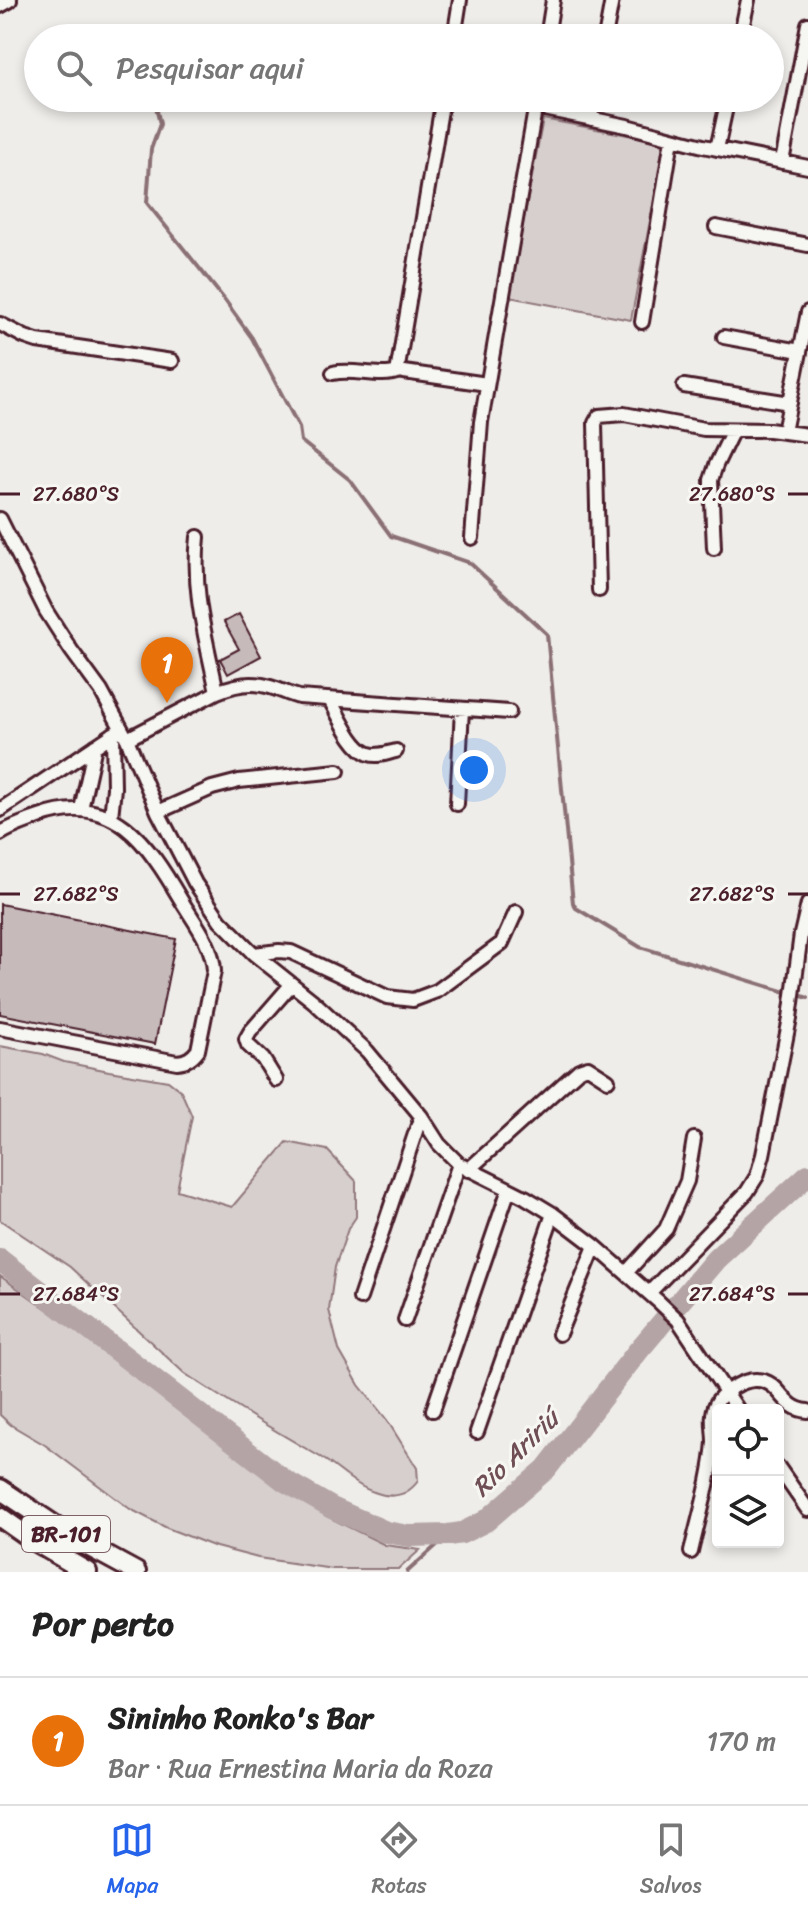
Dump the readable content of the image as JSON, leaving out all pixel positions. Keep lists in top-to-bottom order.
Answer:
{
  "streets": {
    "highway": ["BR-101"]
  },
  "water": ["Rio Aririú"],
  "page": {
    "search": "Pesquisar aqui",
    "pins": "1",
    "heading": "Por perto",
    "list": [
      {
        "mark": "1",
        "name": "Sininho Ronko's Bar",
        "note": "Bar · Rua Ernestina Maria da Roza",
        "value": "170 m"
      }
    ],
    "nav": ["Mapa", "Rotas", "Salvos"]
  },
  "coordinates": ["27.680°S", "27.682°S", "27.684°S"]
}
